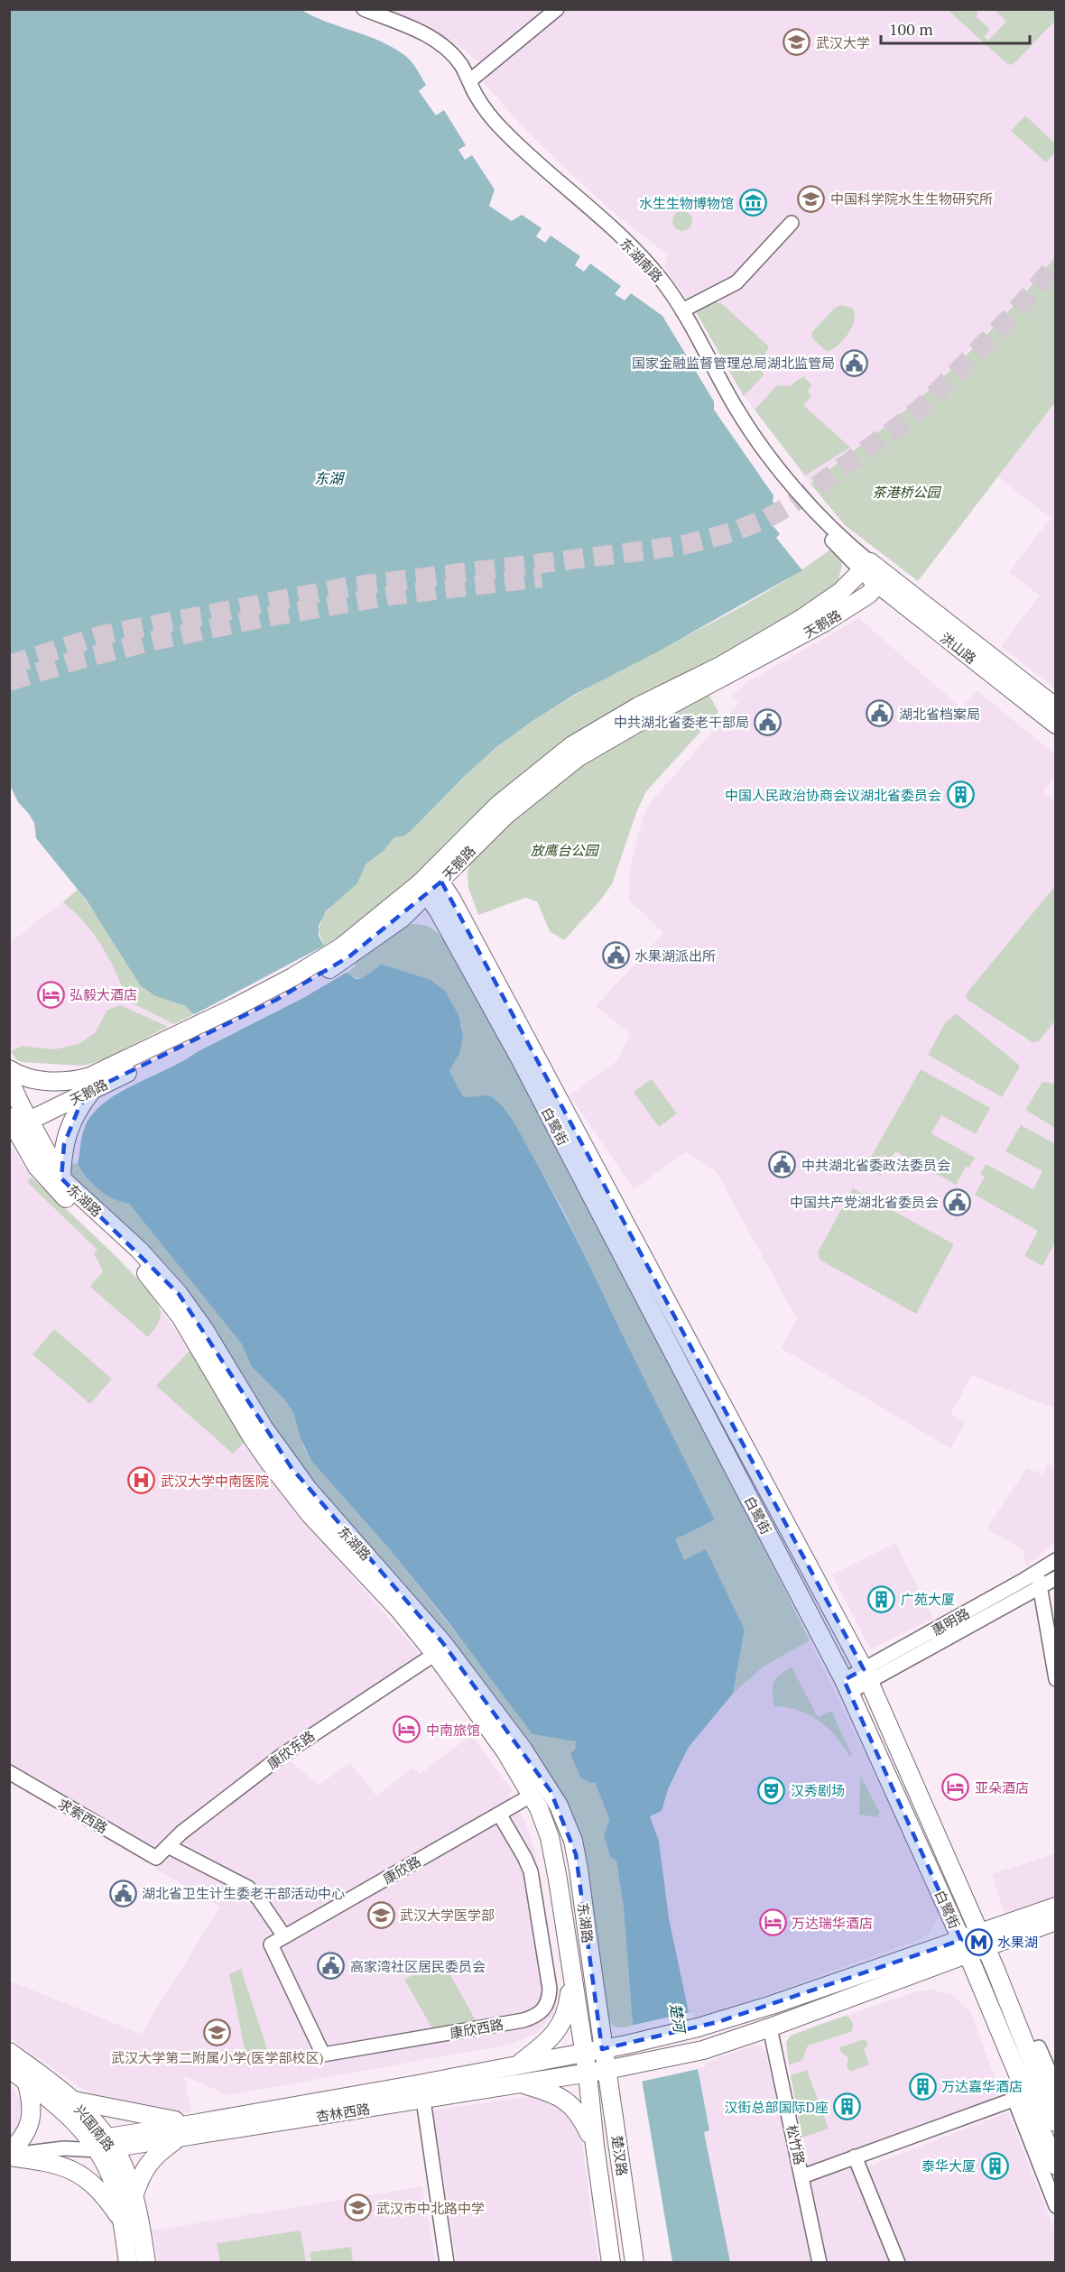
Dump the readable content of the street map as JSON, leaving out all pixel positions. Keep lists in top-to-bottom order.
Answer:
{
  "streets": {
    "main road": [
      "天鹅路",
      "洪山路",
      "白鹭街",
      "东湖路",
      "杏林西路",
      "兴国南路",
      "楚汉路"
    ],
    "street": [
      "东湖南路",
      "惠明路",
      "康欣东路",
      "求索西路",
      "康欣路",
      "康欣西路",
      "松竹路"
    ]
  },
  "crossings": [
    ["东湖南路", "天鹅路"],
    ["东湖南路", "洪山路"],
    ["天鹅路", "洪山路"],
    ["天鹅路", "白鹭街"],
    ["天鹅路", "东湖路"],
    ["白鹭街", "惠明路"],
    ["东湖路", "康欣东路"],
    ["东湖路", "康欣路"],
    ["东湖路", "杏林西路"],
    ["东湖路", "楚汉路"],
    ["康欣东路", "求索西路"],
    ["康欣路", "康欣西路"],
    ["杏林西路", "兴国南路"],
    ["杏林西路", "楚汉路"]
  ],
  "water": ["东湖", "楚河"],
  "parks": ["茶港桥公园", "放鹰台公园"],
  "places": {
    "school or university": [
      "武汉大学",
      "中国科学院水生生物研究所",
      "武汉大学医学部",
      "武汉大学第二附属小学(医学部校区)",
      "武汉市中北路中学"
    ],
    "museum": ["水生生物博物馆"],
    "public building": [
      "国家金融监督管理总局湖北监管局",
      "湖北省档案局",
      "中共湖北省委老干部局",
      "水果湖派出所",
      "中共湖北省委政法委员会",
      "中国共产党湖北省委员会",
      "湖北省卫生计生委老干部活动中心",
      "高家湾社区居民委员会"
    ],
    "building": [
      "中国人民政治协商会议湖北省委员会",
      "广苑大厦",
      "万达嘉华酒店",
      "汉街总部国际D座",
      "泰华大厦"
    ],
    "hotel": [
      "弘毅大酒店",
      "中南旅馆",
      "亚朵酒店",
      "万达瑞华酒店"
    ],
    "hospital": ["武汉大学中南医院"],
    "theatre": ["汉秀剧场"],
    "metro station": ["水果湖"]
  },
  "scale_bar": "100 m"
}
